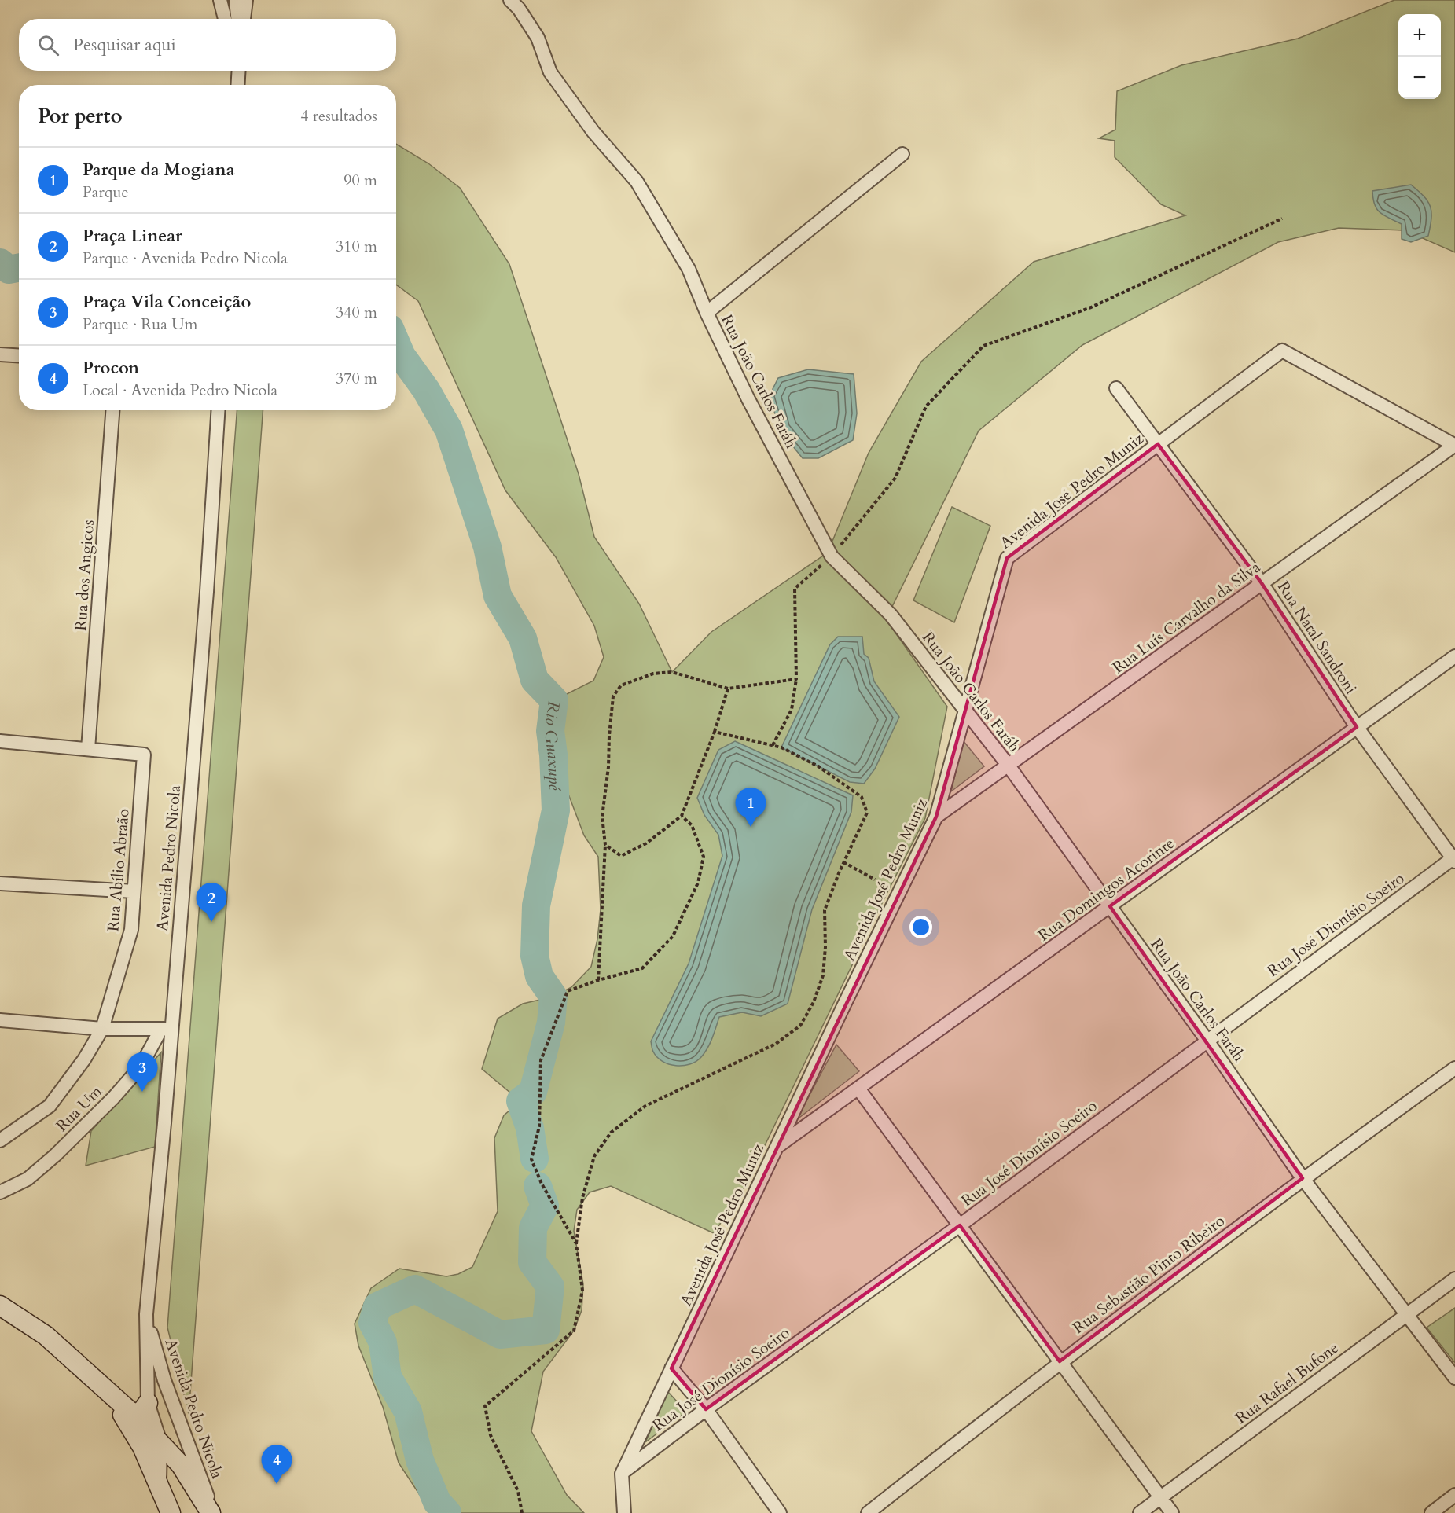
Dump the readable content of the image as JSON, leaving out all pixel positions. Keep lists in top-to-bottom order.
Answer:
{
  "streets": {
    "street": [
      "Rua João Carlos Faráh",
      "Avenida José Pedro Muniz",
      "Rua dos Angicos",
      "Rua Luís Carvalho da Silva",
      "Rua Natal Sandroni",
      "Avenida Pedro Nicola",
      "Rua Abílio Abraão",
      "Rua Domingos Acorinte",
      "Rua José Dionísio Soeiro",
      "Rua Um",
      "Rua Sebastião Pinto Ribeiro",
      "Rua Rafael Bufone"
    ]
  },
  "crossings": [
    ["Rua João Carlos Faráh", "Avenida José Pedro Muniz"],
    ["Rua João Carlos Faráh", "Rua Luís Carvalho da Silva"],
    ["Rua João Carlos Faráh", "Rua Domingos Acorinte"],
    ["Rua João Carlos Faráh", "Rua José Dionísio Soeiro"],
    ["Rua João Carlos Faráh", "Rua Sebastião Pinto Ribeiro"],
    ["Rua João Carlos Faráh", "Rua Rafael Bufone"],
    ["Avenida José Pedro Muniz", "Rua Luís Carvalho da Silva"],
    ["Avenida José Pedro Muniz", "Rua Natal Sandroni"],
    ["Avenida José Pedro Muniz", "Rua Domingos Acorinte"],
    ["Avenida José Pedro Muniz", "Rua José Dionísio Soeiro"],
    ["Rua dos Angicos", "Rua Abílio Abraão"],
    ["Rua Luís Carvalho da Silva", "Rua Natal Sandroni"],
    ["Rua Natal Sandroni", "Rua Domingos Acorinte"],
    ["Rua Natal Sandroni", "Rua José Dionísio Soeiro"],
    ["Avenida Pedro Nicola", "Rua Um"]
  ],
  "water": ["Rio Guaxupé"],
  "page": {
    "map_buttons": ["+", "−"],
    "search": "Pesquisar aqui",
    "heading": ["Por perto", "4 resultados"],
    "list": [
      {
        "mark": "1",
        "name": "Parque da Mogiana",
        "note": "Parque",
        "value": "90 m"
      },
      {
        "mark": "2",
        "name": "Praça Linear",
        "note": "Parque · Avenida Pedro Nicola",
        "value": "310 m"
      },
      {
        "mark": "3",
        "name": "Praça Vila Conceição",
        "note": "Parque · Rua Um",
        "value": "340 m"
      },
      {
        "mark": "4",
        "name": "Procon",
        "note": "Local · Avenida Pedro Nicola",
        "value": "370 m"
      }
    ],
    "pins": [
      "1",
      "2",
      "3",
      "4"
    ]
  }
}
